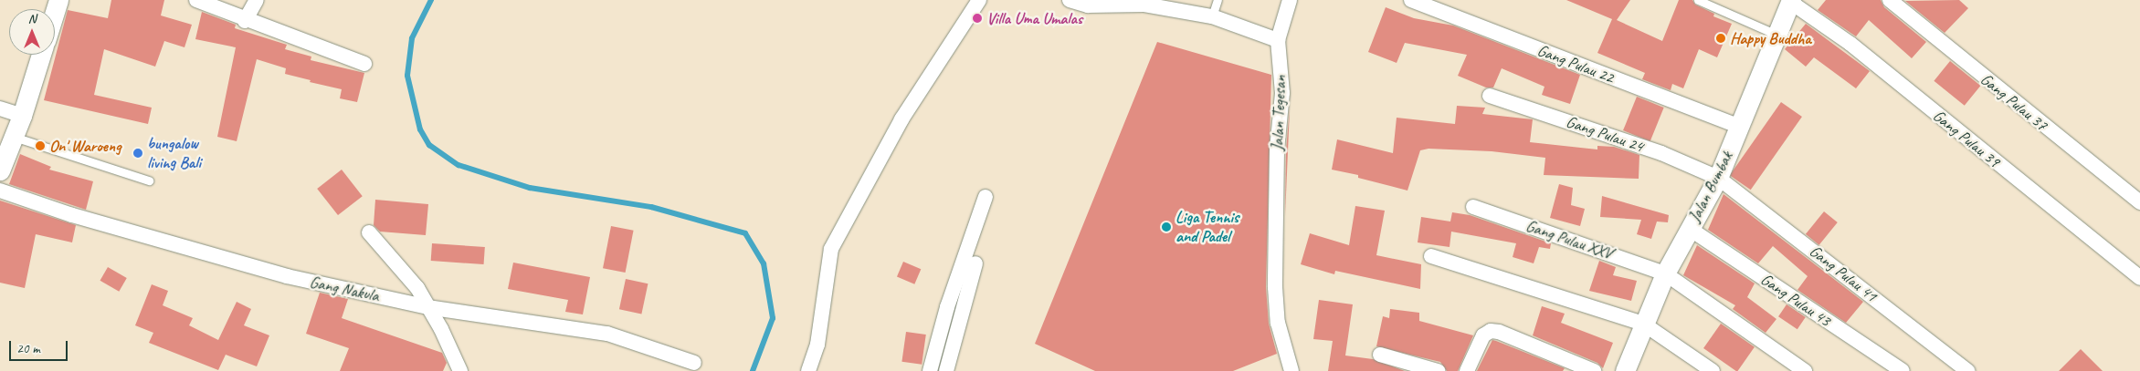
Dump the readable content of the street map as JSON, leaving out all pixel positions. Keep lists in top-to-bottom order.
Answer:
{
  "streets": {
    "street": [
      "Gang Pulau 22",
      "Gang Pulau 37",
      "Jalan Tegesan",
      "Gang Pulau 24",
      "Gang Pulau 39",
      "Jalan Bumbak",
      "Gang Pulau XXV",
      "Gang Pulau 41",
      "Gang Nakula",
      "Gang Pulau 43"
    ]
  },
  "crossings": [
    ["Gang Pulau 22", "Jalan Bumbak"],
    ["Gang Pulau 24", "Jalan Bumbak"],
    ["Gang Pulau 24", "Gang Pulau 41"],
    ["Gang Pulau 39", "Jalan Bumbak"],
    ["Jalan Bumbak", "Gang Pulau XXV"],
    ["Jalan Bumbak", "Gang Pulau 41"],
    ["Jalan Bumbak", "Gang Pulau 43"]
  ],
  "places": [
    "Villa Uma Umalas",
    "Happy Buddha",
    "On' Waroeng",
    "bungalow living Bali",
    "Liga Tennis and Padel"
  ],
  "scale_bar": "20 m",
  "north": "top"
}
